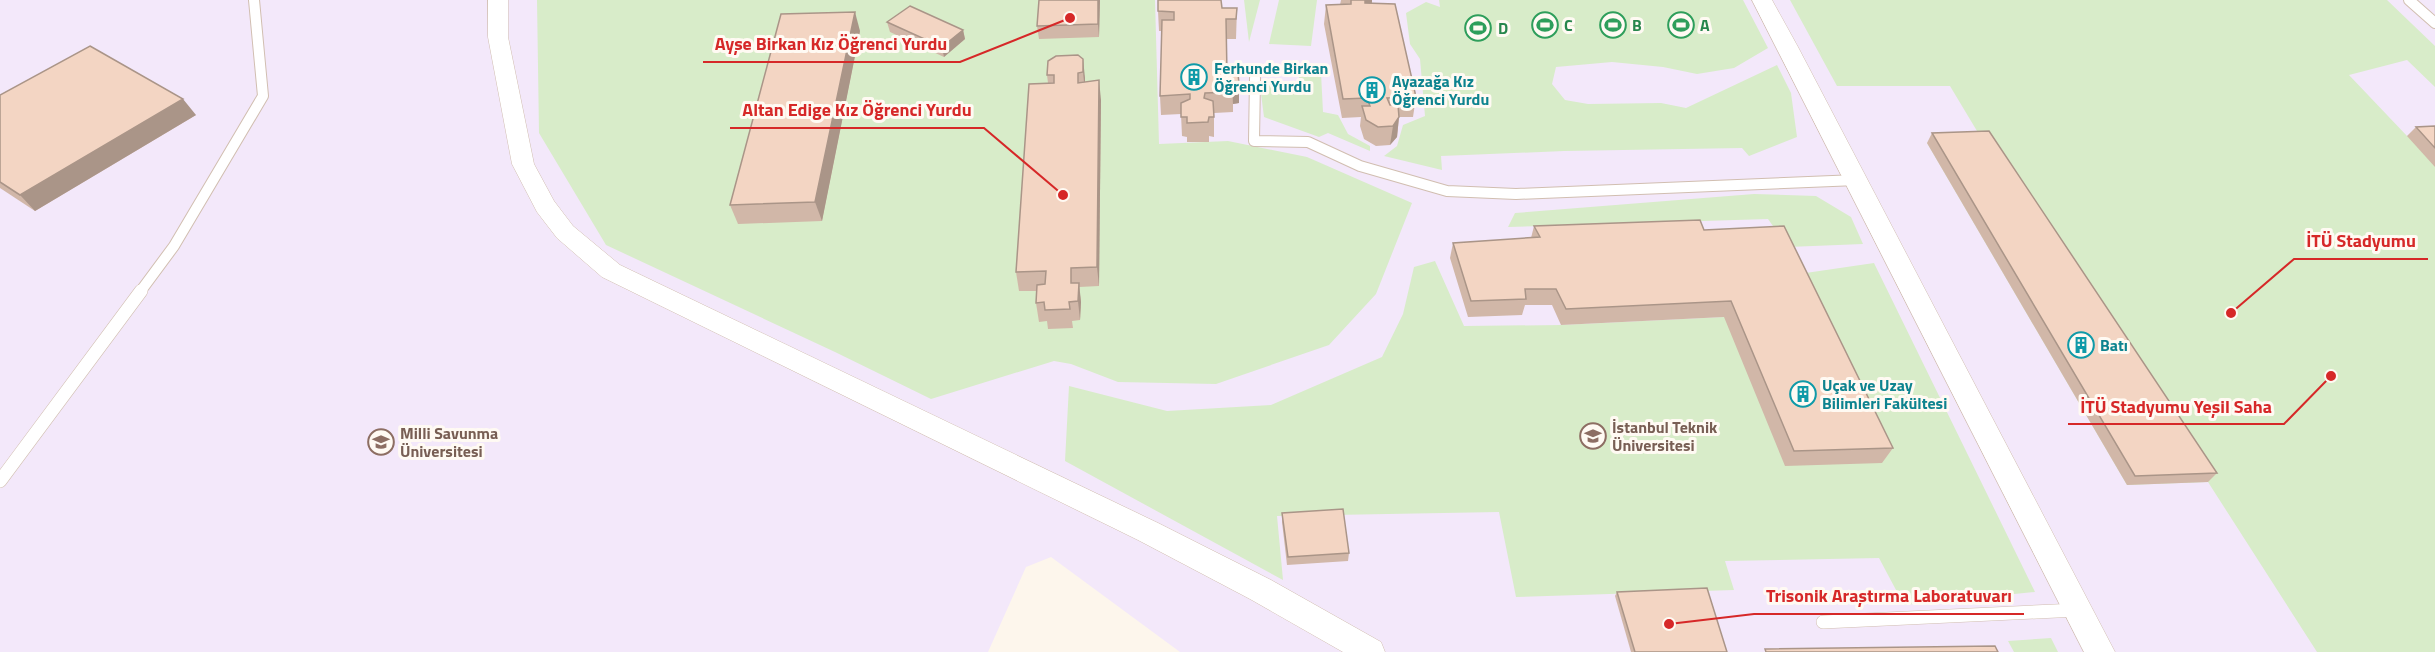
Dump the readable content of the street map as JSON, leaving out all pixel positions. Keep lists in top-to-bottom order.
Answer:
{
  "places": {
    "other": [
      "Ayşe Birkan Kız Öğrenci Yurdu",
      "Altan Edige Kız Öğrenci Yurdu",
      "İTÜ Stadyumu",
      "İTÜ Stadyumu Yeşil Saha",
      "Trisonik Araştırma Laboratuvarı"
    ],
    "sports": [
      "C",
      "B",
      "A",
      "D"
    ],
    "building": [
      "Ferhunde Birkan Öğrenci Yurdu",
      "Ayazağa Kız Öğrenci Yurdu",
      "Batı",
      "Uçak ve Uzay Bilimleri Fakültesi"
    ],
    "school or university": ["İstanbul Teknik Üniversitesi", "Milli Savunma Üniversitesi"]
  }
}
